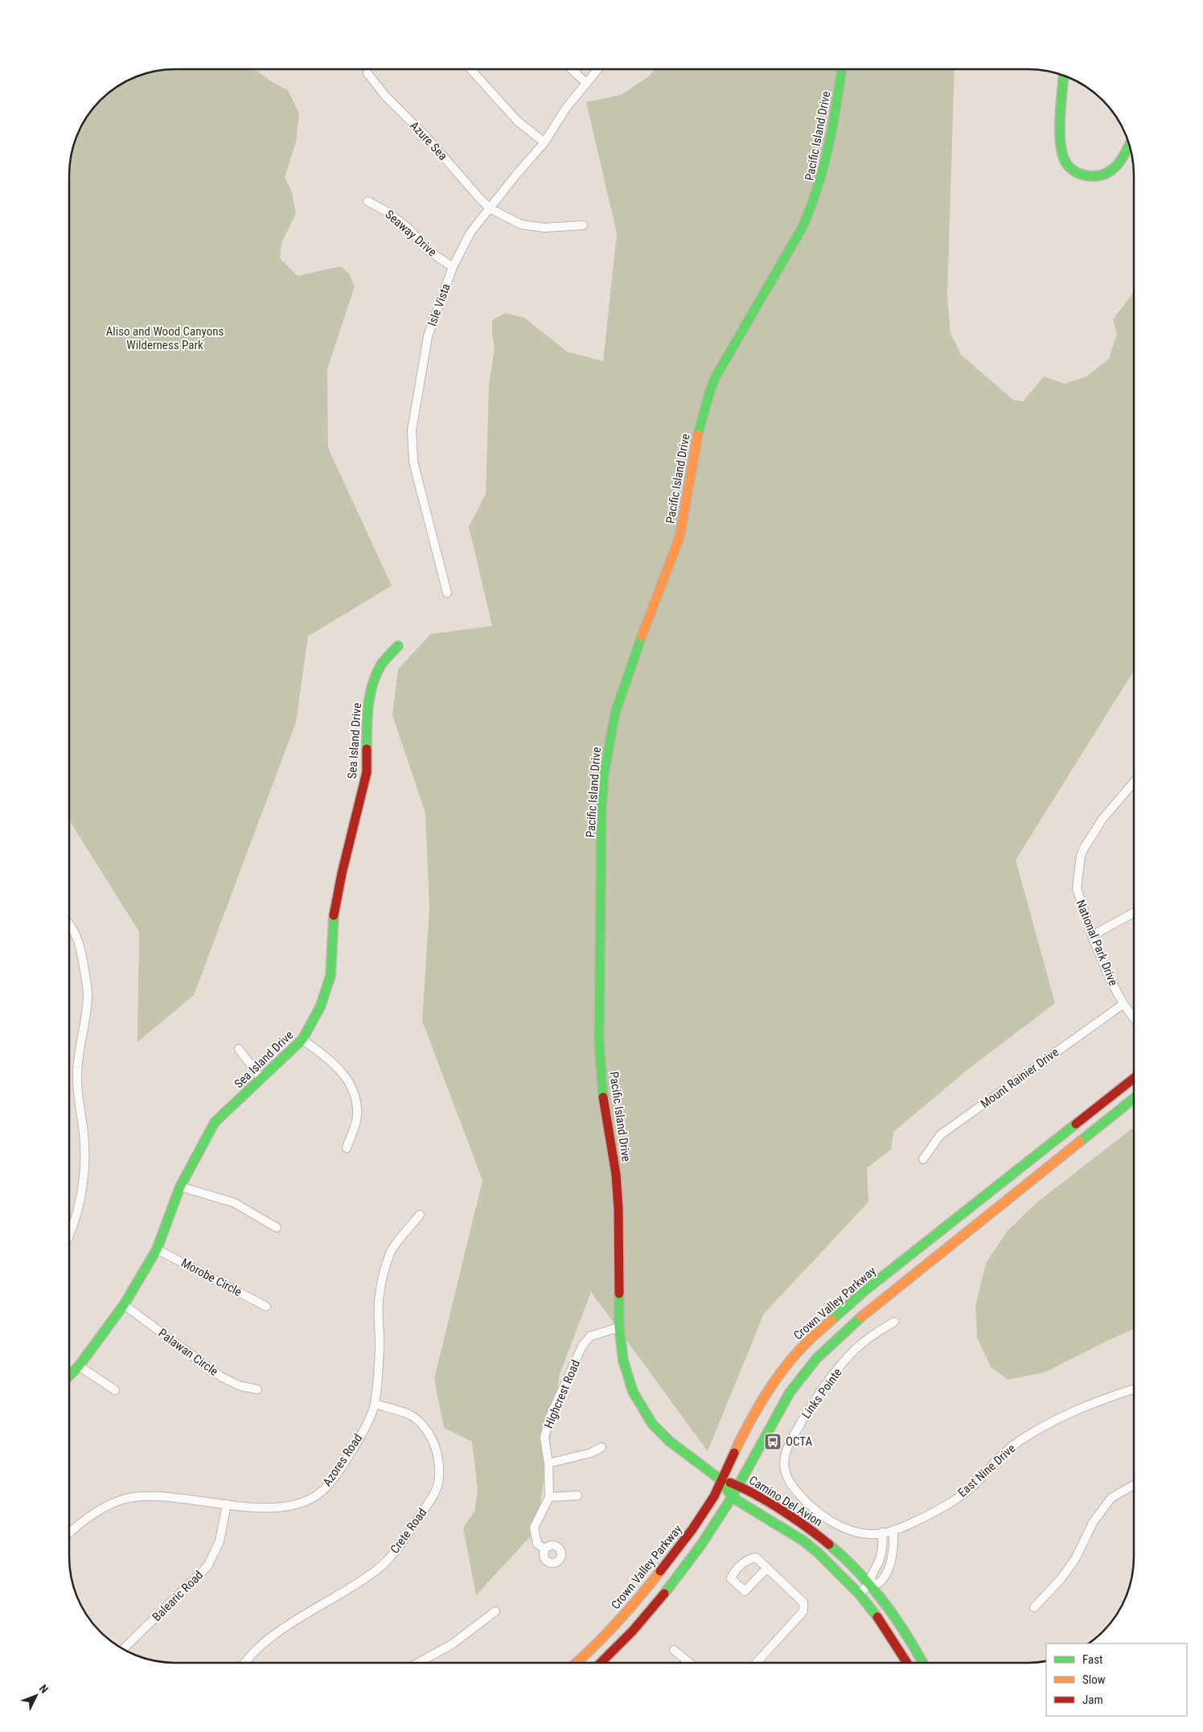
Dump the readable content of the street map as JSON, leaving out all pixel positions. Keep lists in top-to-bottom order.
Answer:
{
  "streets": {
    "main road": [
      "Pacific Island Drive",
      "Sea Island Drive",
      "Crown Valley Parkway",
      "Camino Del Avion"
    ],
    "street": [
      "Azure Sea",
      "Seaway Drive",
      "Isle Vista",
      "National Park Drive",
      "Mount Rainier Drive",
      "Morobe Circle",
      "Palawan Circle",
      "Links Pointe",
      "Highcrest Road",
      "Azores Road",
      "East Nine Drive",
      "Crete Road",
      "Balearic Road"
    ]
  },
  "crossings": [
    ["Pacific Island Drive", "Crown Valley Parkway"],
    ["Pacific Island Drive", "Highcrest Road"],
    ["Pacific Island Drive", "Camino Del Avion"],
    ["Azure Sea", "Isle Vista"],
    ["Seaway Drive", "Isle Vista"],
    ["Sea Island Drive", "Morobe Circle"],
    ["Sea Island Drive", "Palawan Circle"],
    ["National Park Drive", "Mount Rainier Drive"],
    ["Crown Valley Parkway", "Camino Del Avion"],
    ["Links Pointe", "East Nine Drive"],
    ["Azores Road", "Crete Road"],
    ["Azores Road", "Balearic Road"]
  ],
  "parks": ["Aliso and Wood Canyons Wilderness Park"],
  "places": {
    "bus stop": ["OCTA"]
  },
  "legend": ["Fast", "Slow", "Jam"],
  "north": "top right"
}
